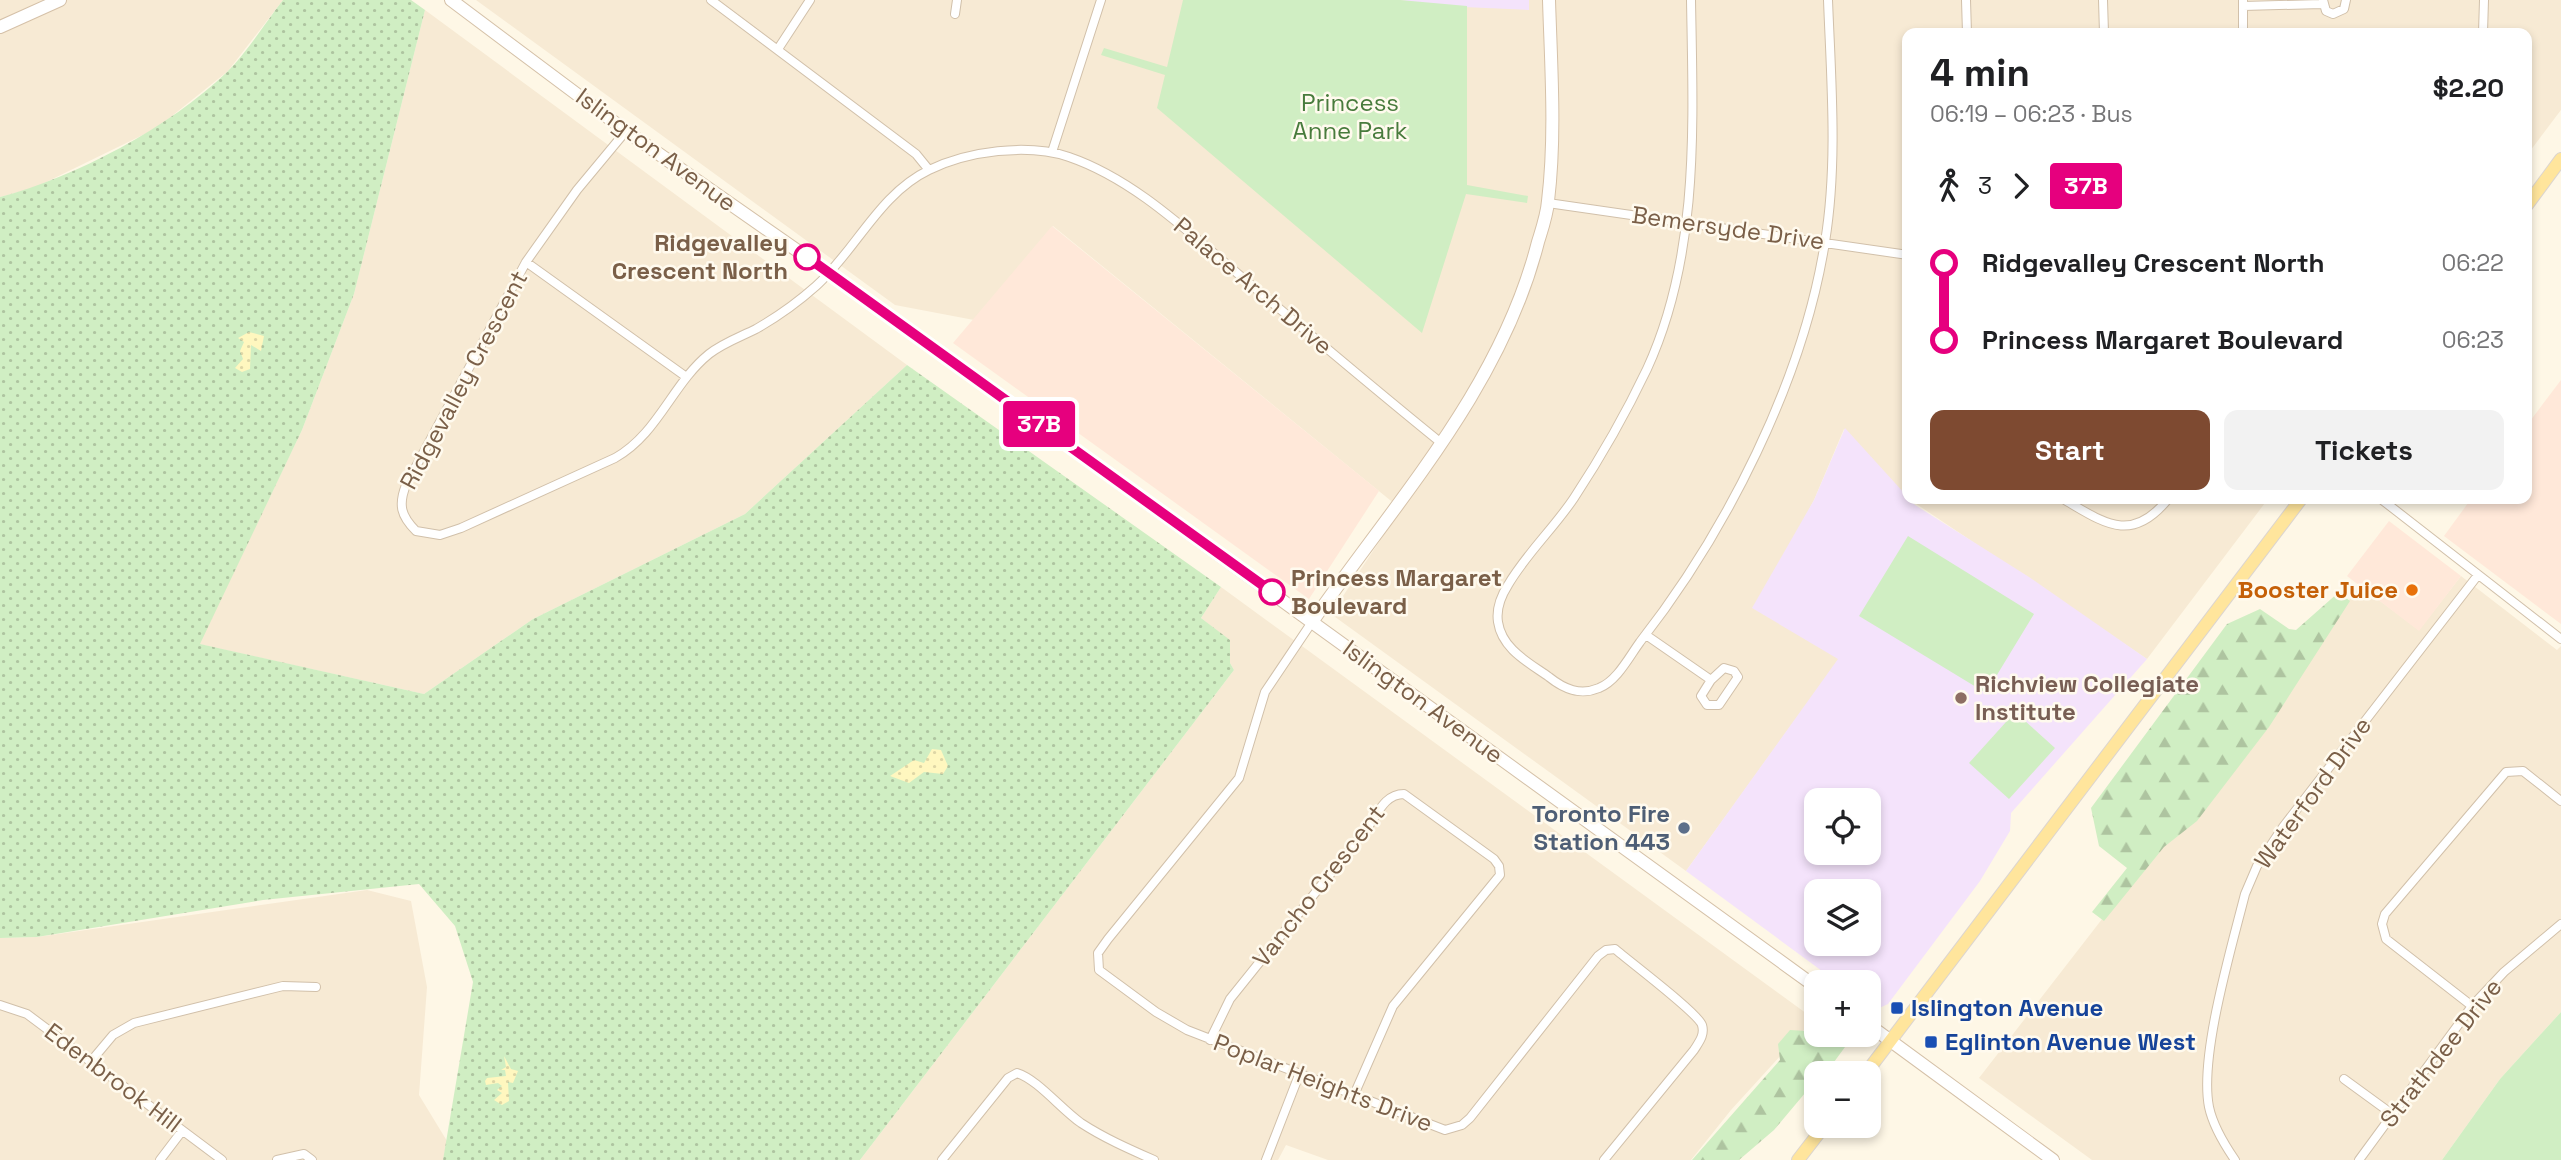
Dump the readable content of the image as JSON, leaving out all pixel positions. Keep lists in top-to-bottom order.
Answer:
{
  "streets": {
    "main road": ["Islington Avenue"],
    "street": [
      "Bemersyde Drive",
      "Palace Arch Drive",
      "Ridgevalley Crescent",
      "Waterford Drive",
      "Vancho Crescent",
      "Strathdee Drive",
      "Edenbrook Hill",
      "Poplar Heights Drive"
    ]
  },
  "crossings": [
    ["Islington Avenue", "Ridgevalley Crescent"],
    ["Islington Avenue", "Poplar Heights Drive"],
    ["Vancho Crescent", "Poplar Heights Drive"]
  ],
  "parks": ["Princess Anne Park"],
  "places": {
    "other": [
      "Ridgevalley Crescent North",
      "Booster Juice",
      "Princess Margaret Boulevard",
      "Richview Collegiate Institute",
      "Toronto Fire Station 443"
    ],
    "transit": ["Islington Avenue", "Eglinton Avenue West"]
  },
  "lines": ["bus line 37B"],
  "page": {
    "on_map": "37B",
    "heading": ["4 min", "06:19 – 06:23 · Bus", "$2.20"],
    "legs": ["3", "37B"],
    "list": [
      {
        "name": "Ridgevalley Crescent North",
        "value": "06:22"
      },
      {
        "name": "Princess Margaret Boulevard",
        "value": "06:23"
      }
    ],
    "buttons": ["Start", "Tickets"],
    "map_buttons": ["+", "−"]
  }
}
